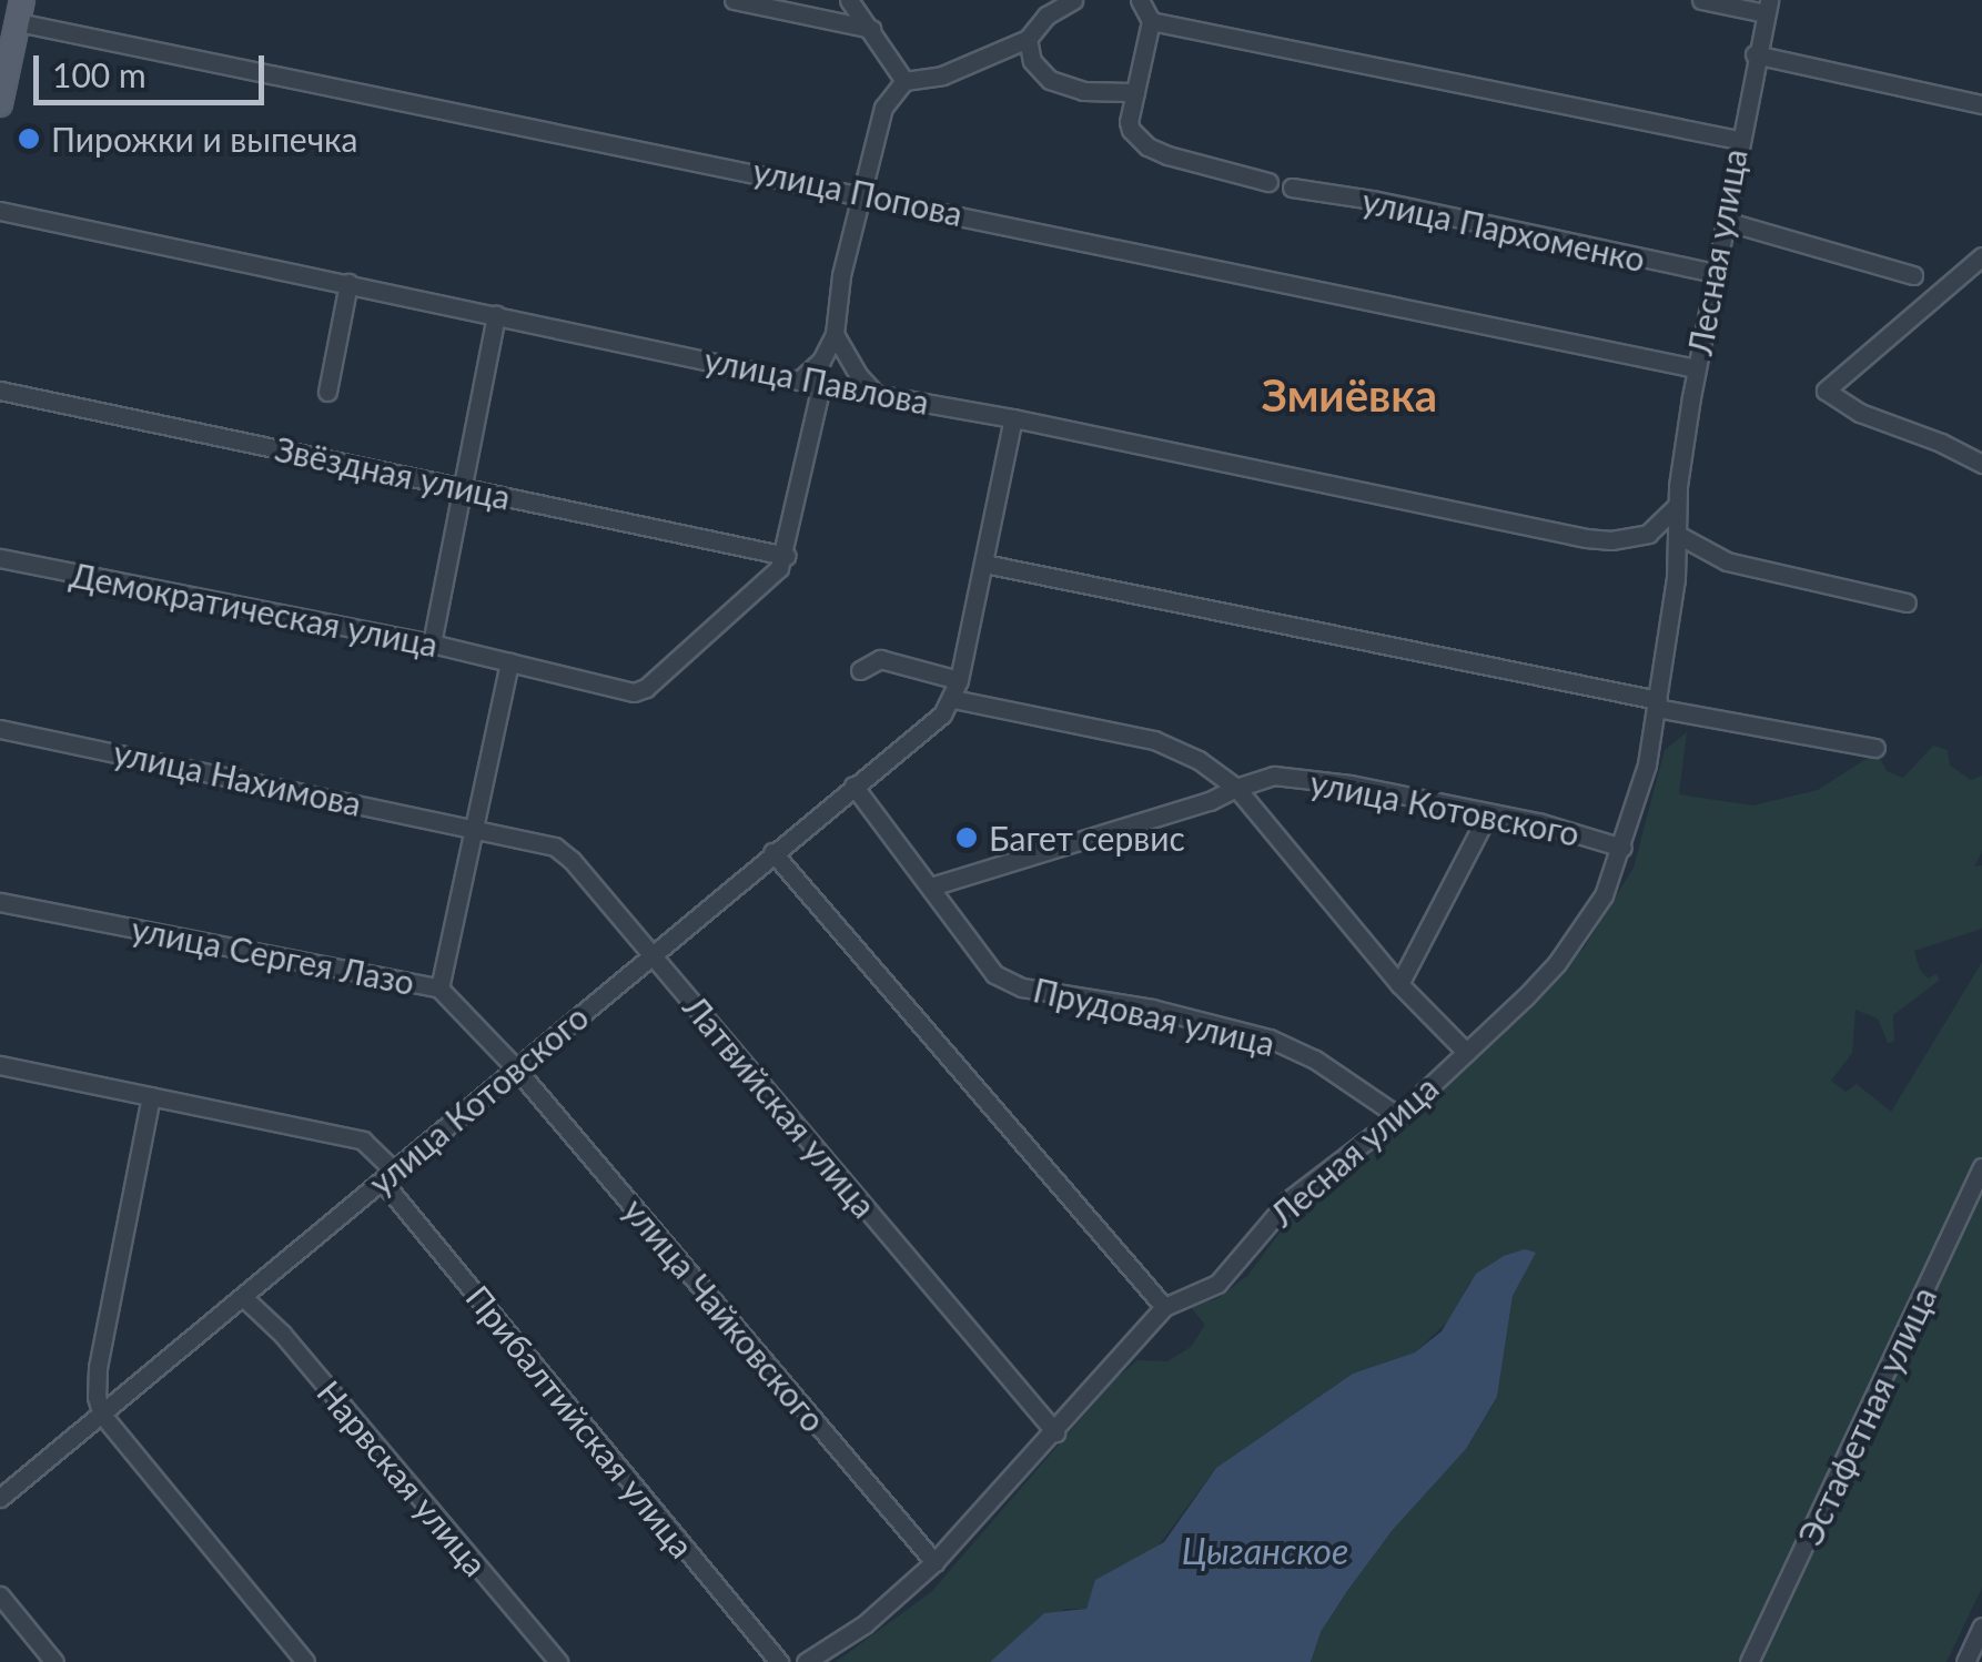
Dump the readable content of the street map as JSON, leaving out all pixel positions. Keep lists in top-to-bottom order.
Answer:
{
  "streets": {
    "street": [
      "улица Попова",
      "улица Пархоменко",
      "Лесная улица",
      "улица Павлова",
      "Звёздная улица",
      "Демократическая улица",
      "улица Нахимова",
      "улица Котовского",
      "улица Сергея Лазо",
      "Прудовая улица",
      "Латвийская улица",
      "улица Чайковского",
      "Эстафетная улица",
      "Прибалтийская улица",
      "Нарвская улица"
    ]
  },
  "crossings": [
    ["улица Попова", "Лесная улица"],
    ["улица Пархоменко", "Лесная улица"],
    ["Лесная улица", "улица Павлова"],
    ["Лесная улица", "улица Котовского"],
    ["Лесная улица", "Прудовая улица"],
    ["Лесная улица", "Латвийская улица"],
    ["Лесная улица", "улица Чайковского"],
    ["Звёздная улица", "Демократическая улица"],
    ["улица Нахимова", "Латвийская улица"],
    ["улица Котовского", "улица Сергея Лазо"],
    ["улица Котовского", "Прудовая улица"],
    ["улица Котовского", "Латвийская улица"],
    ["улица Котовского", "улица Чайковского"],
    ["улица Котовского", "Прибалтийская улица"],
    ["улица Котовского", "Нарвская улица"],
    ["улица Сергея Лазо", "улица Чайковского"]
  ],
  "districts": ["Змиёвка"],
  "water": ["Цыганское"],
  "places": ["Пирожки и выпечка", "Багет сервис"],
  "scale_bar": "100 m"
}
